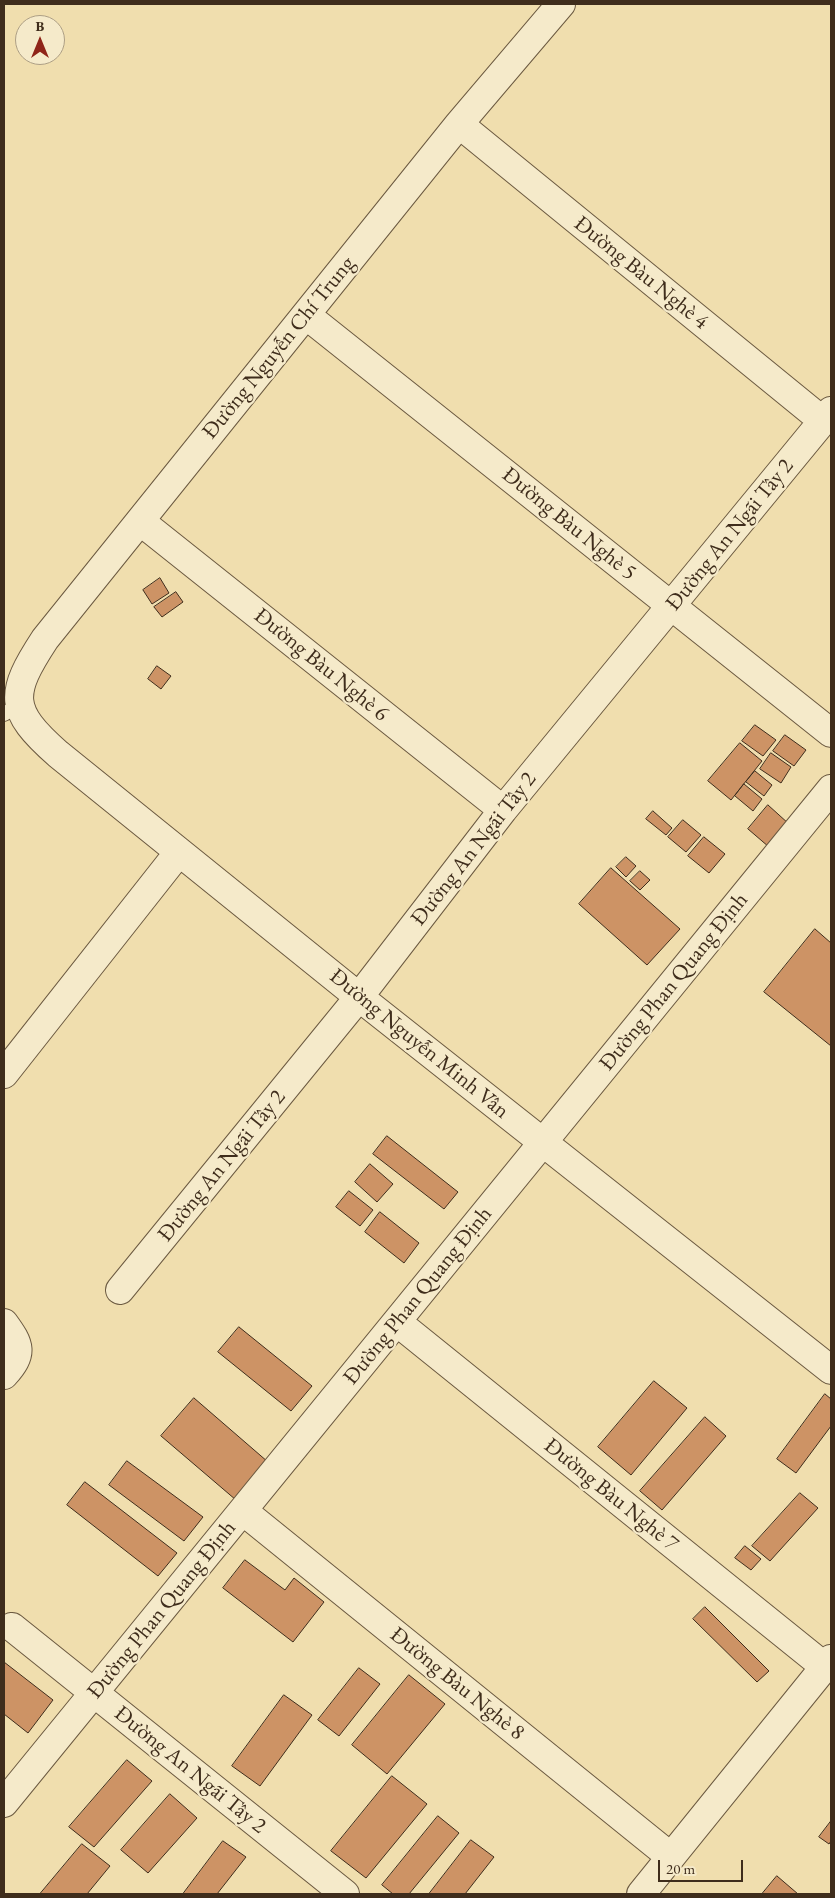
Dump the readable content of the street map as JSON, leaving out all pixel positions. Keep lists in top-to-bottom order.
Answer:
{
  "streets": {
    "street": [
      "Đường Bàu Nghè 4",
      "Đường Nguyễn Chí Trung",
      "Đường Bàu Nghè 5",
      "Đường An Ngãi Tây 2",
      "Đường Bàu Nghè 6",
      "Đường Phan Quang Định",
      "Đường Nguyễn Minh Vân",
      "Đường Bàu Nghè 7",
      "Đường Bàu Nghè 8"
    ]
  },
  "crossings": [
    ["Đường Bàu Nghè 4", "Đường Nguyễn Chí Trung"],
    ["Đường Bàu Nghè 4", "Đường An Ngãi Tây 2"],
    ["Đường Nguyễn Chí Trung", "Đường Bàu Nghè 5"],
    ["Đường Nguyễn Chí Trung", "Đường Bàu Nghè 6"],
    ["Đường Nguyễn Chí Trung", "Đường Nguyễn Minh Vân"],
    ["Đường Bàu Nghè 5", "Đường An Ngãi Tây 2"],
    ["Đường An Ngãi Tây 2", "Đường Bàu Nghè 6"],
    ["Đường An Ngãi Tây 2", "Đường Phan Quang Định"],
    ["Đường An Ngãi Tây 2", "Đường Nguyễn Minh Vân"],
    ["Đường Phan Quang Định", "Đường Nguyễn Minh Vân"],
    ["Đường Phan Quang Định", "Đường Bàu Nghè 7"],
    ["Đường Phan Quang Định", "Đường Bàu Nghè 8"]
  ],
  "scale_bar": "20 m",
  "north": "top"
}
